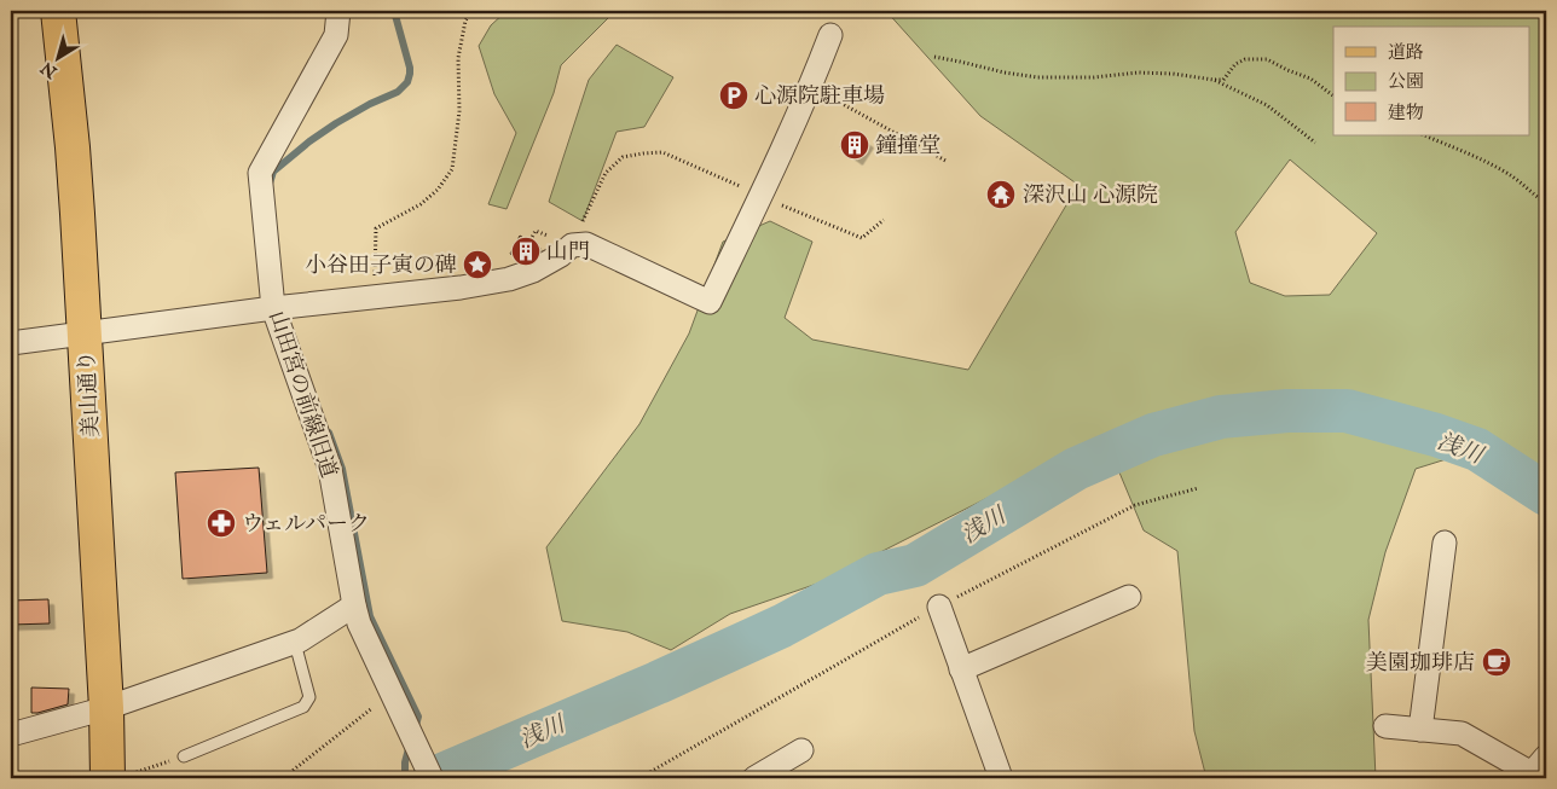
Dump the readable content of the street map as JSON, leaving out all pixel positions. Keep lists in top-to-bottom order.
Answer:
{
  "streets": {
    "main road": ["美山通り"],
    "street": ["山田宮の前線旧道"]
  },
  "water": ["浅川"],
  "places": {
    "parking": ["心源院駐車場"],
    "building": ["鐘撞堂", "山門"],
    "temple": ["深沢山 心源院"],
    "place": ["小谷田子寅の碑"],
    "pharmacy": ["ウェルパーク"],
    "cafe": ["美園珈琲店"]
  },
  "legend": ["道路", "公園", "建物"],
  "north": "bottom left"
}
